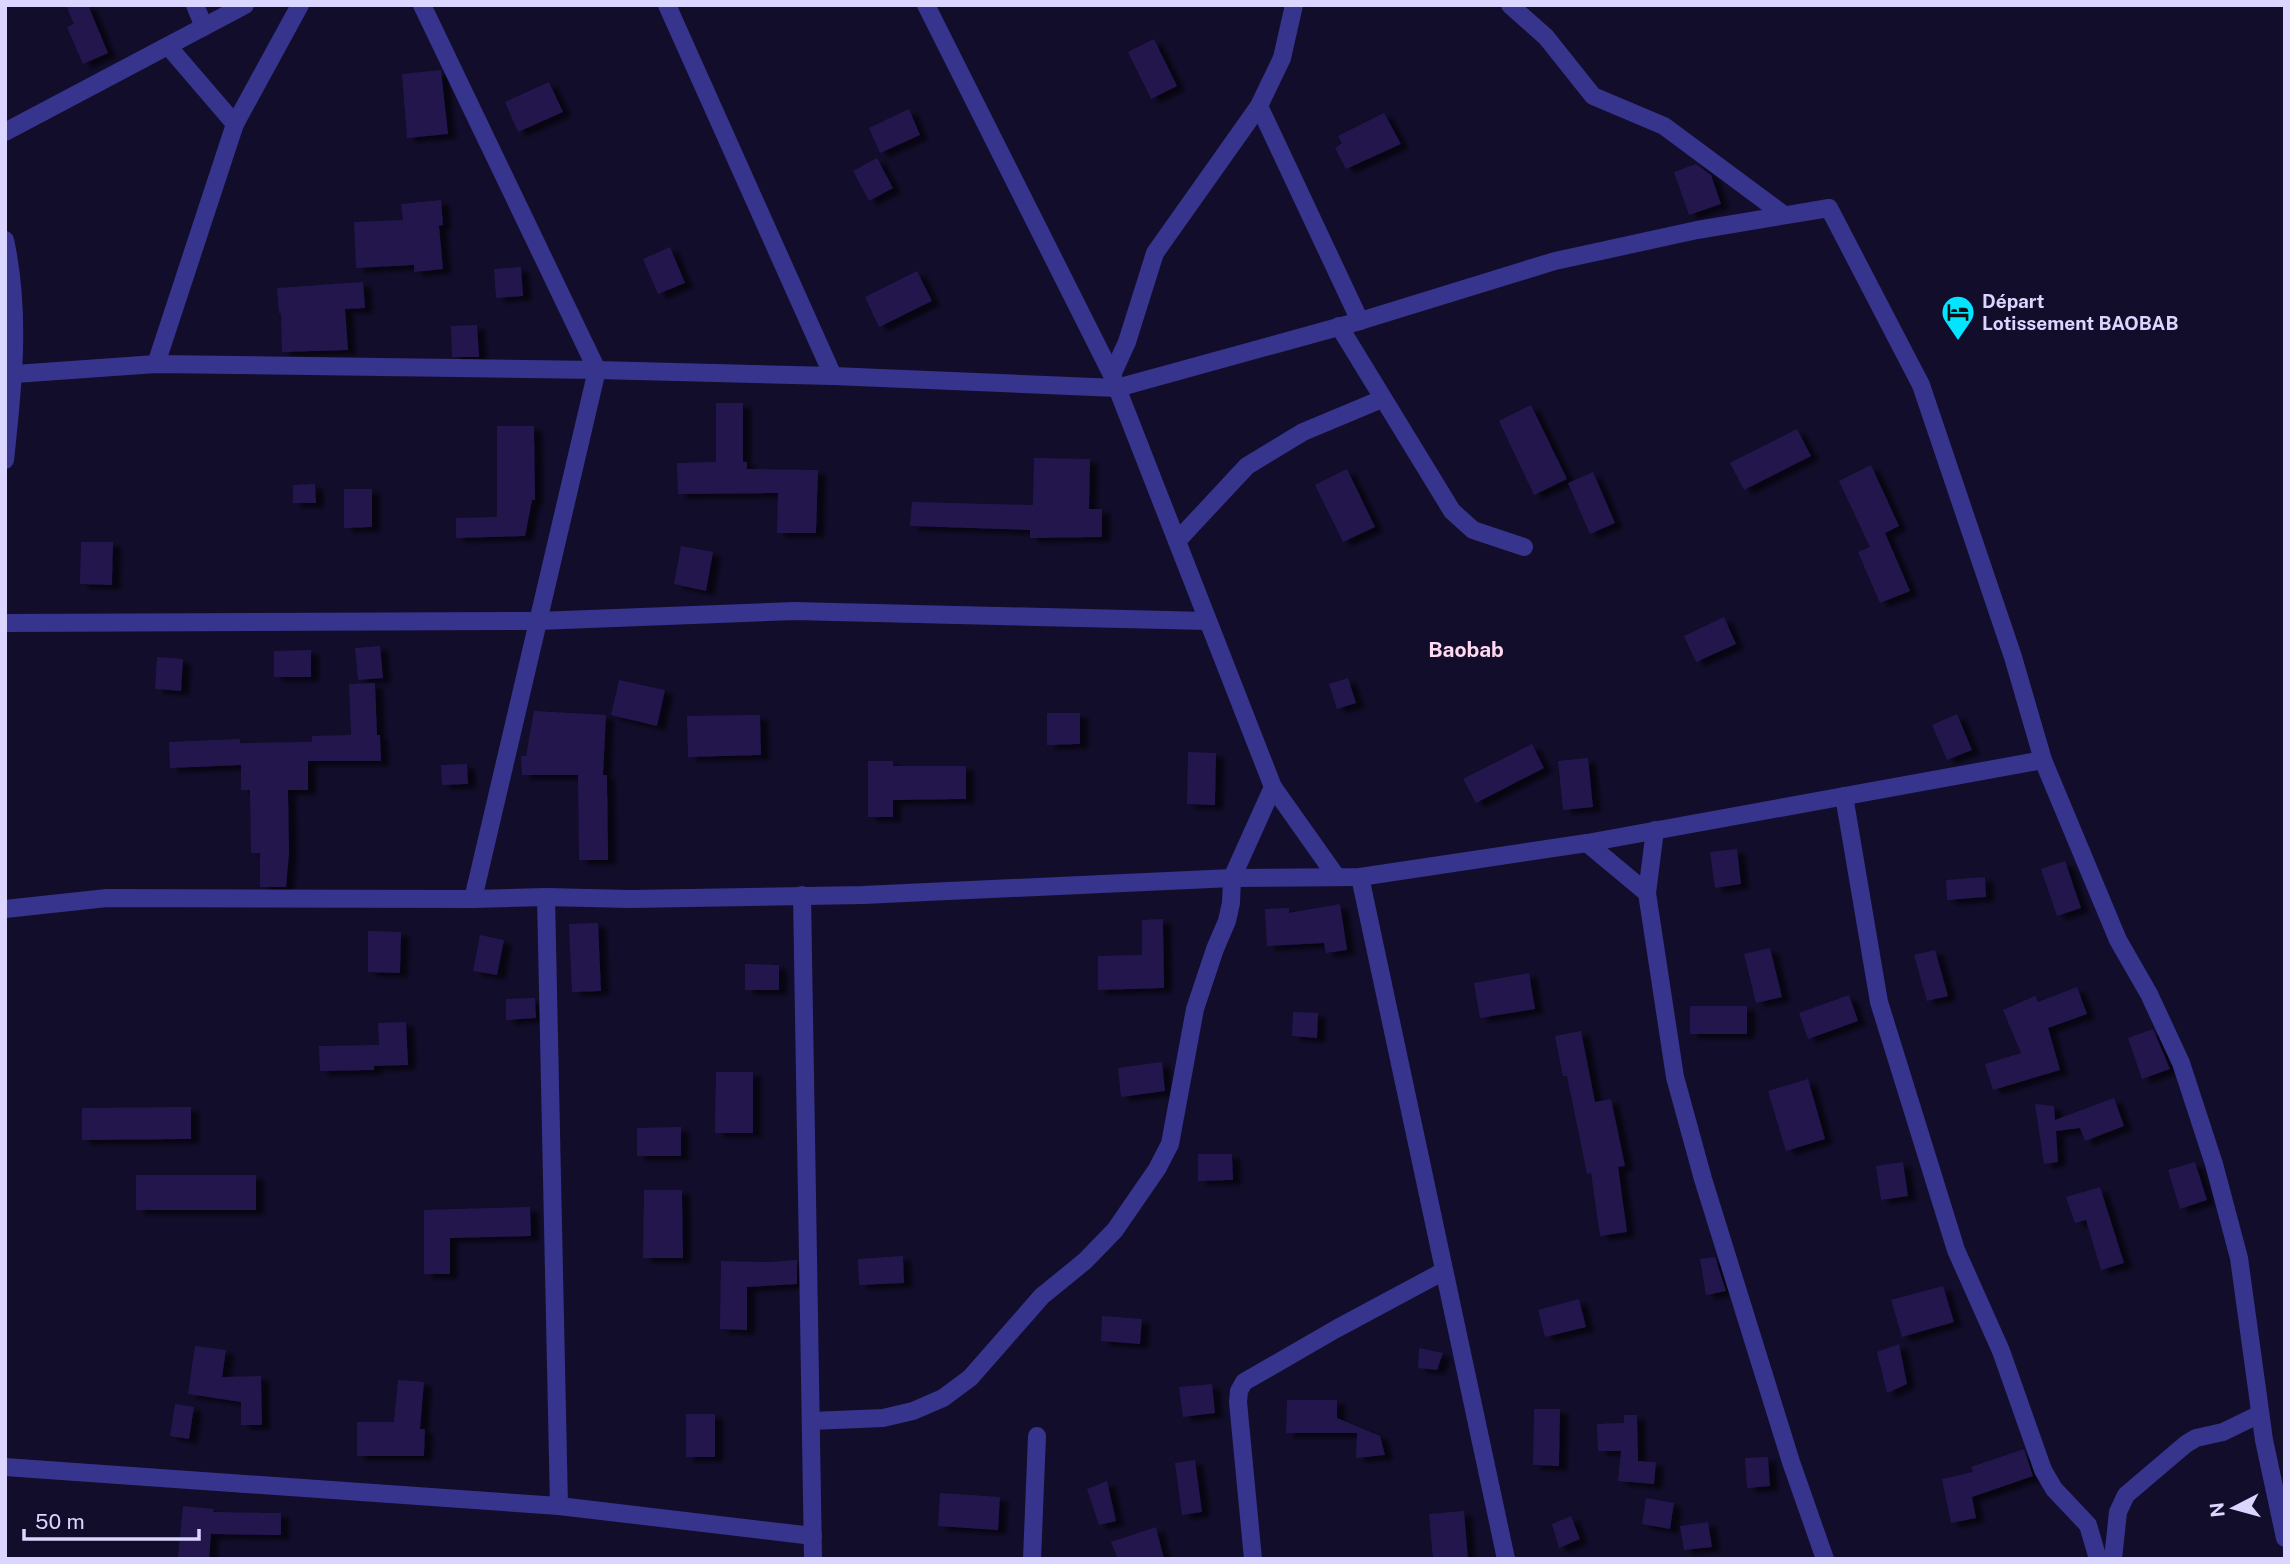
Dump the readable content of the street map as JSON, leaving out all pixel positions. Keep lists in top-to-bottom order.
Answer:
{
  "districts": ["Baobab"],
  "places": {
    "hotel": ["Départ Lotissement BAOBAB"]
  },
  "scale_bar": "50 m",
  "north": "left"
}
